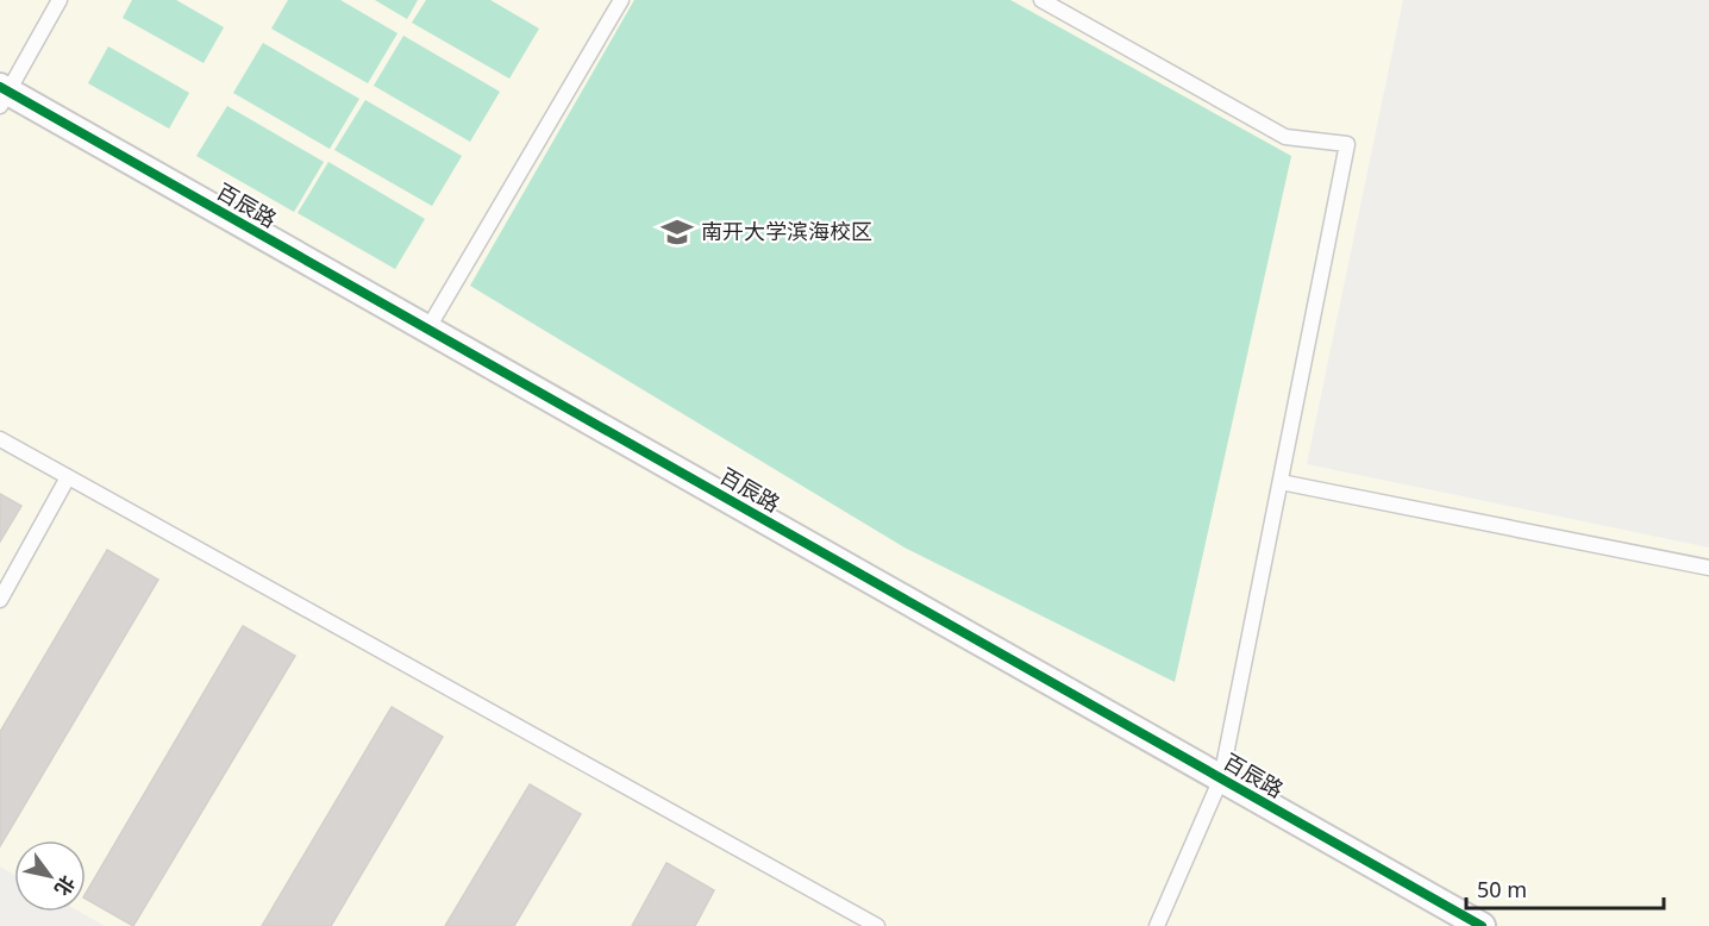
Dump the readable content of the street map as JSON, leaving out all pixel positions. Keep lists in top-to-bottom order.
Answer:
{
  "streets": {
    "street": ["百辰路"]
  },
  "places": {
    "school or university": ["南开大学滨海校区"]
  },
  "scale_bar": "50 m",
  "north": "bottom right"
}
